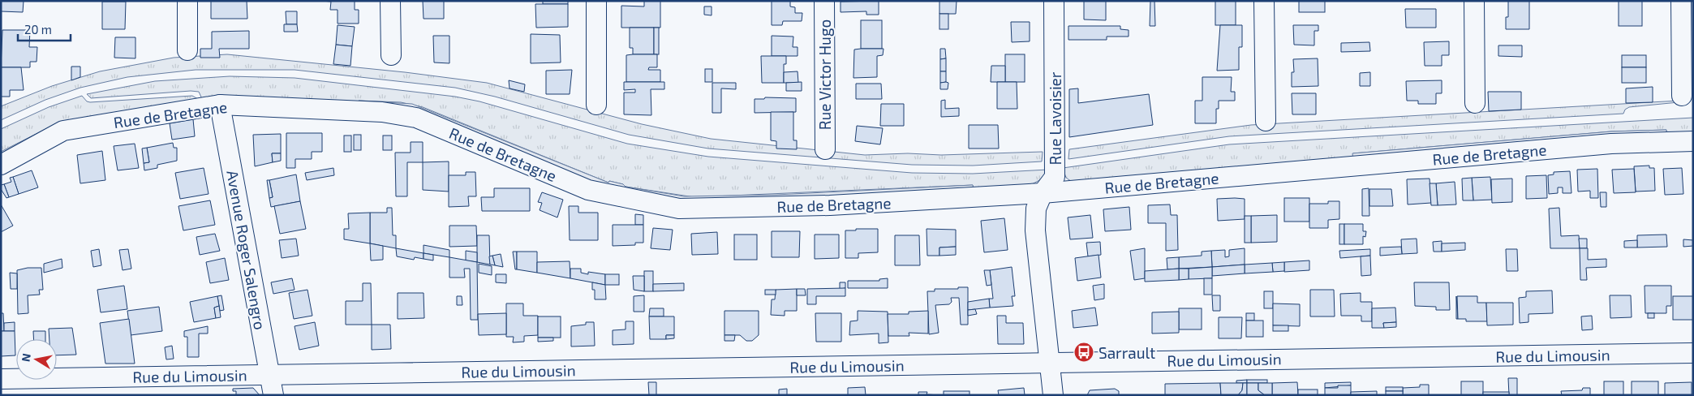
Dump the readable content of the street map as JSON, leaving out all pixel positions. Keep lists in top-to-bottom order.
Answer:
{
  "streets": {
    "street": [
      "Rue Victor Hugo",
      "Rue de Bretagne",
      "Rue Lavoisier",
      "Avenue Roger Salengro",
      "Rue du Limousin"
    ]
  },
  "crossings": [
    ["Rue de Bretagne", "Rue Lavoisier"],
    ["Rue de Bretagne", "Avenue Roger Salengro"],
    ["Rue Lavoisier", "Rue du Limousin"],
    ["Avenue Roger Salengro", "Rue du Limousin"]
  ],
  "places": {
    "bus stop": ["Sarrault"]
  },
  "scale_bar": "20 m",
  "north": "left"
}
